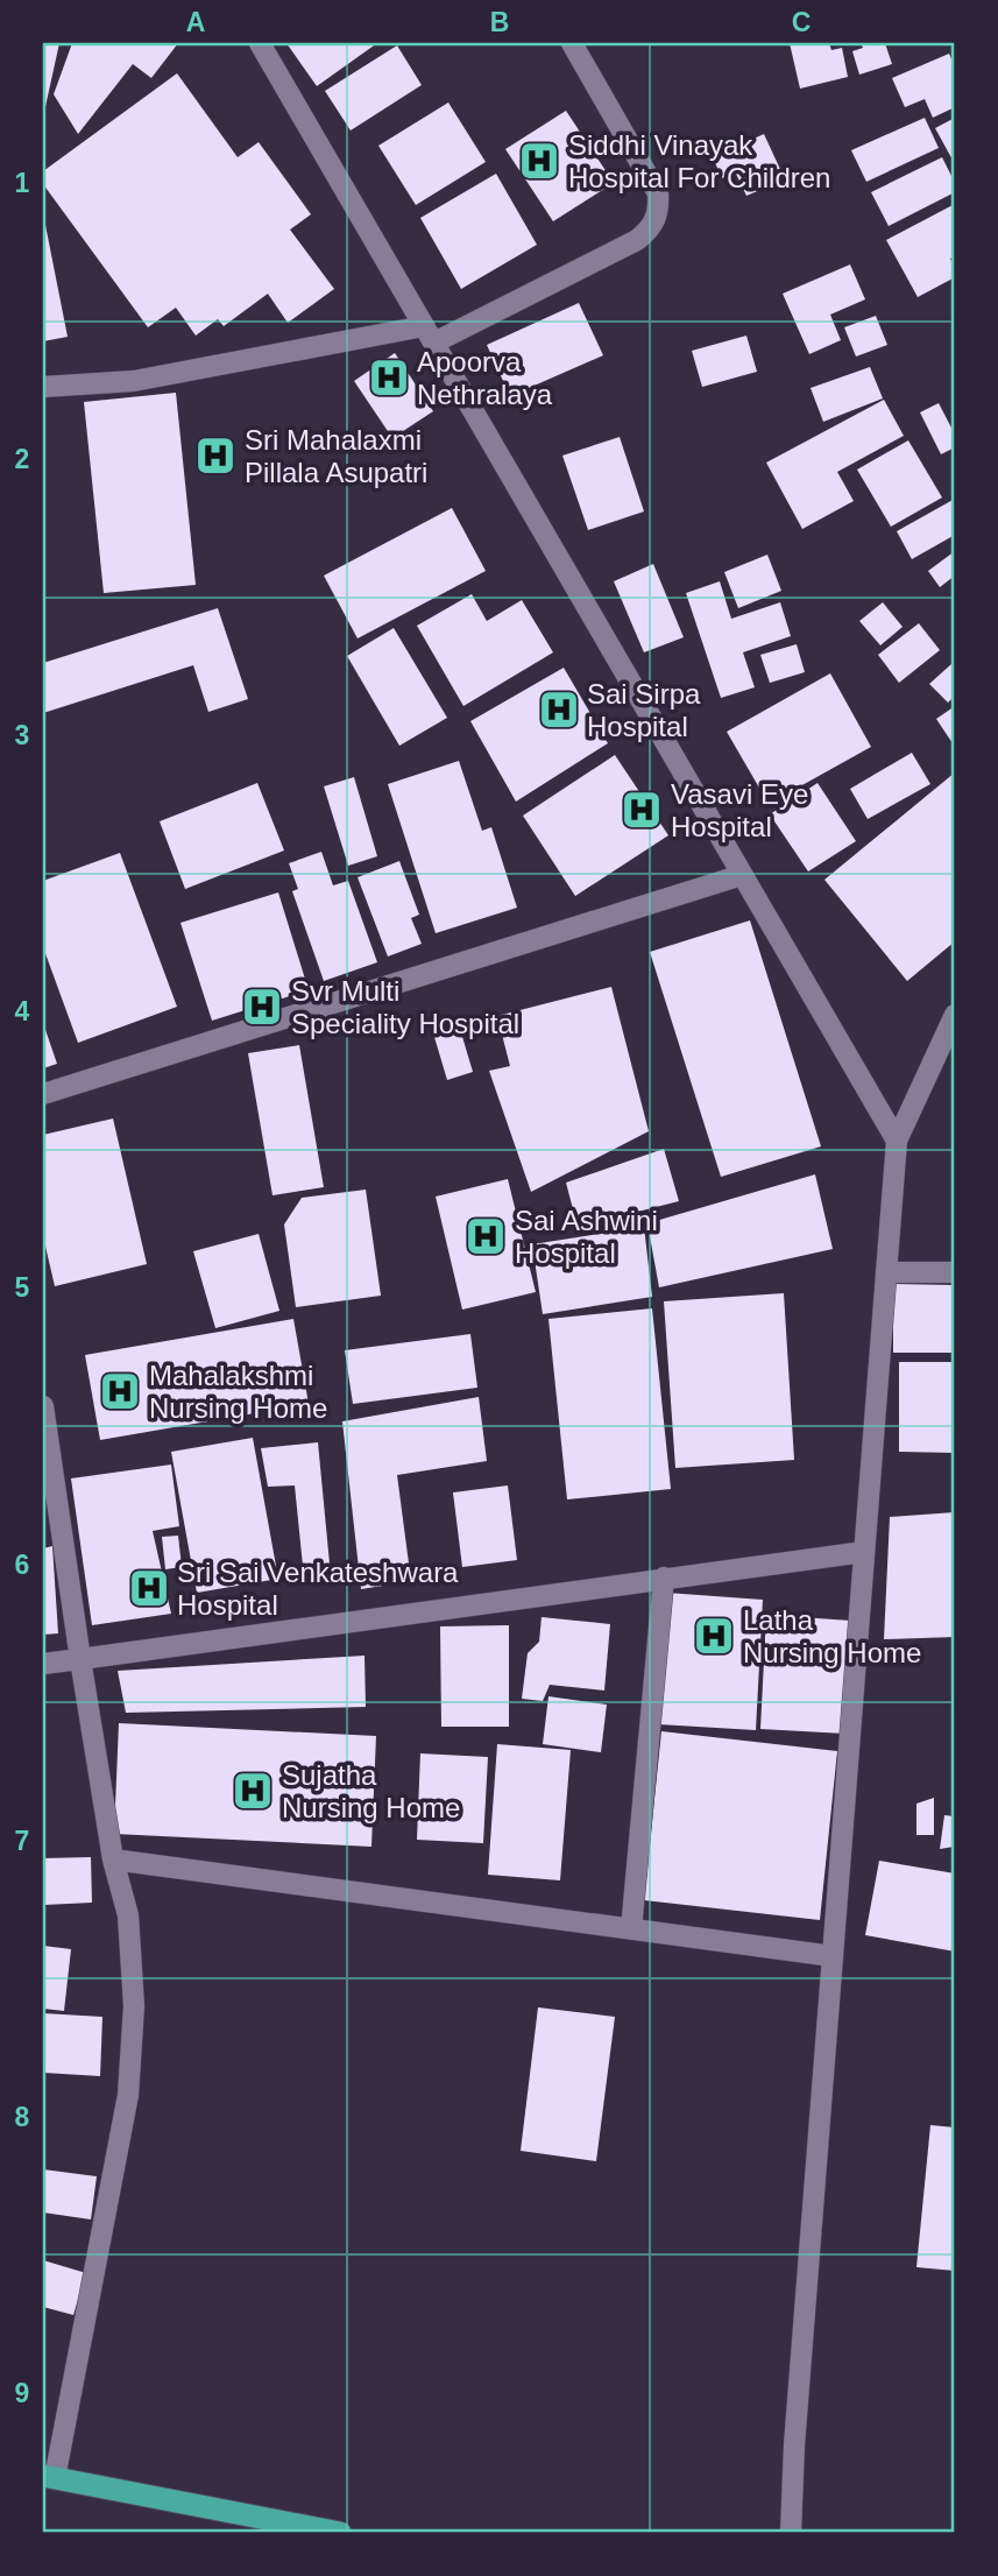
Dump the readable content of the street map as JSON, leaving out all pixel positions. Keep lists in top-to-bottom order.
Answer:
{
  "places": {
    "hospital": [
      "Siddhi Vinayak Hospital For Children",
      "Apoorva Nethralaya",
      "Sri Mahalaxmi Pillala Asupatri",
      "Sai Sirpa Hospital",
      "Vasavi Eye Hospital",
      "Svr Multi Speciality Hospital",
      "Sai Ashwini Hospital",
      "Mahalakshmi Nursing Home",
      "Sri Sai Venkateshwara Hospital",
      "Latha Nursing Home",
      "Sujatha Nursing Home"
    ]
  },
  "grid": {
    "columns": ["A", "B", "C"],
    "rows": [
      "1",
      "2",
      "3",
      "4",
      "5",
      "6",
      "7",
      "8",
      "9"
    ]
  }
}
